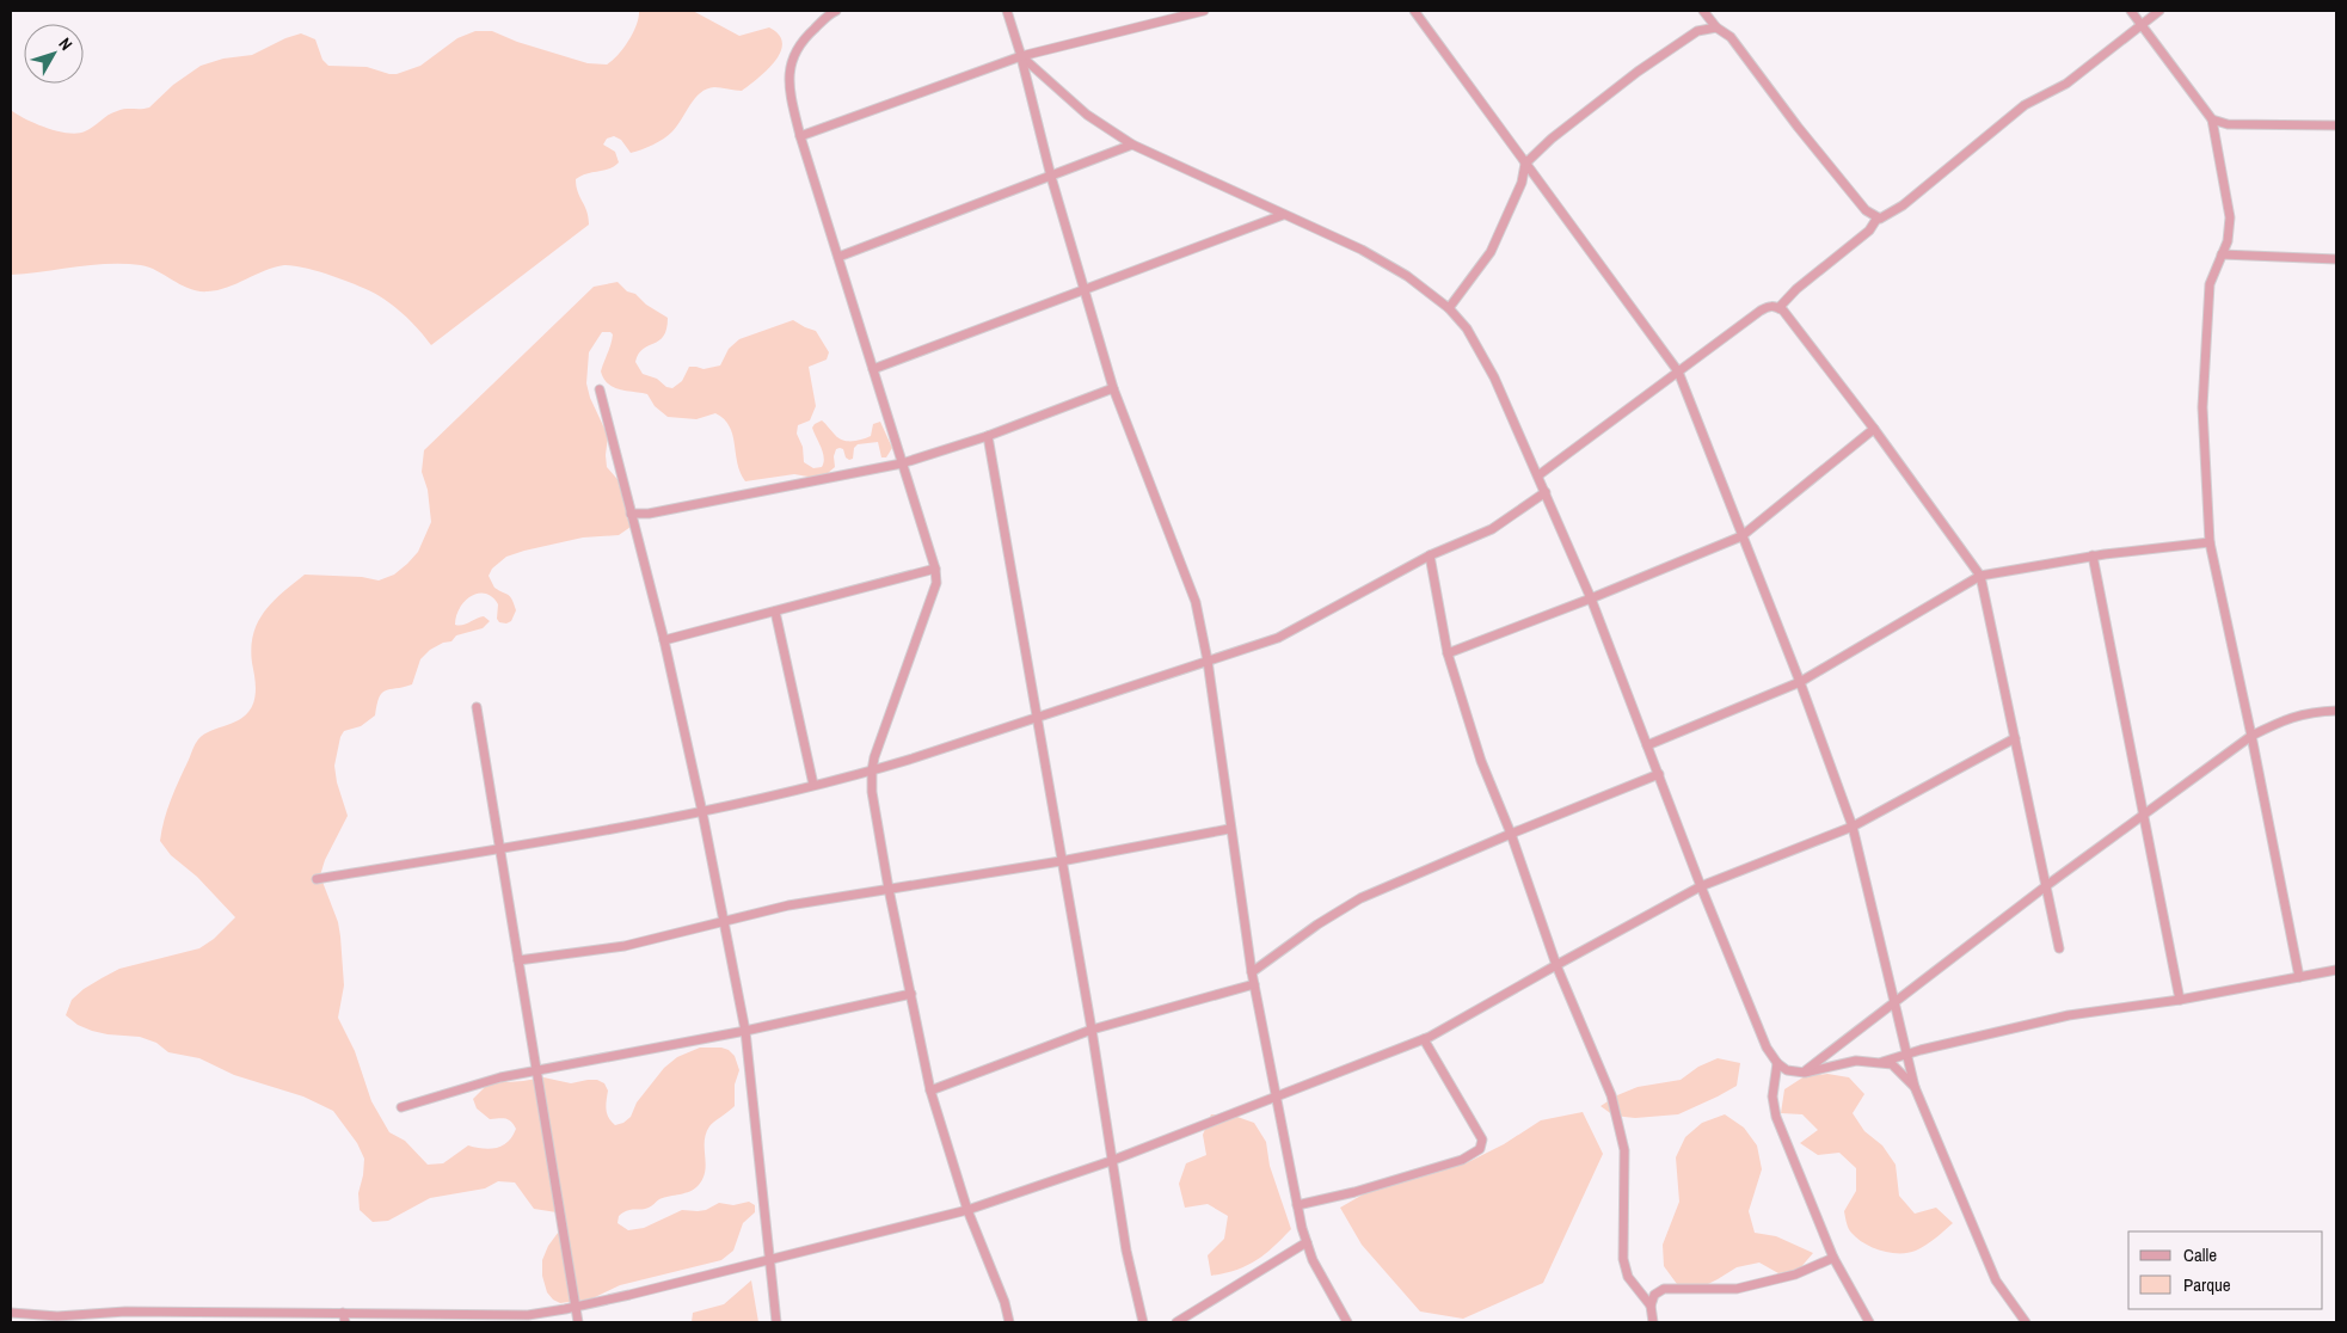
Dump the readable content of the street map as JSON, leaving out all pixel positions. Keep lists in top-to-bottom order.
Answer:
{
  "legend": ["Calle", "Parque"],
  "north": "top right"
}
